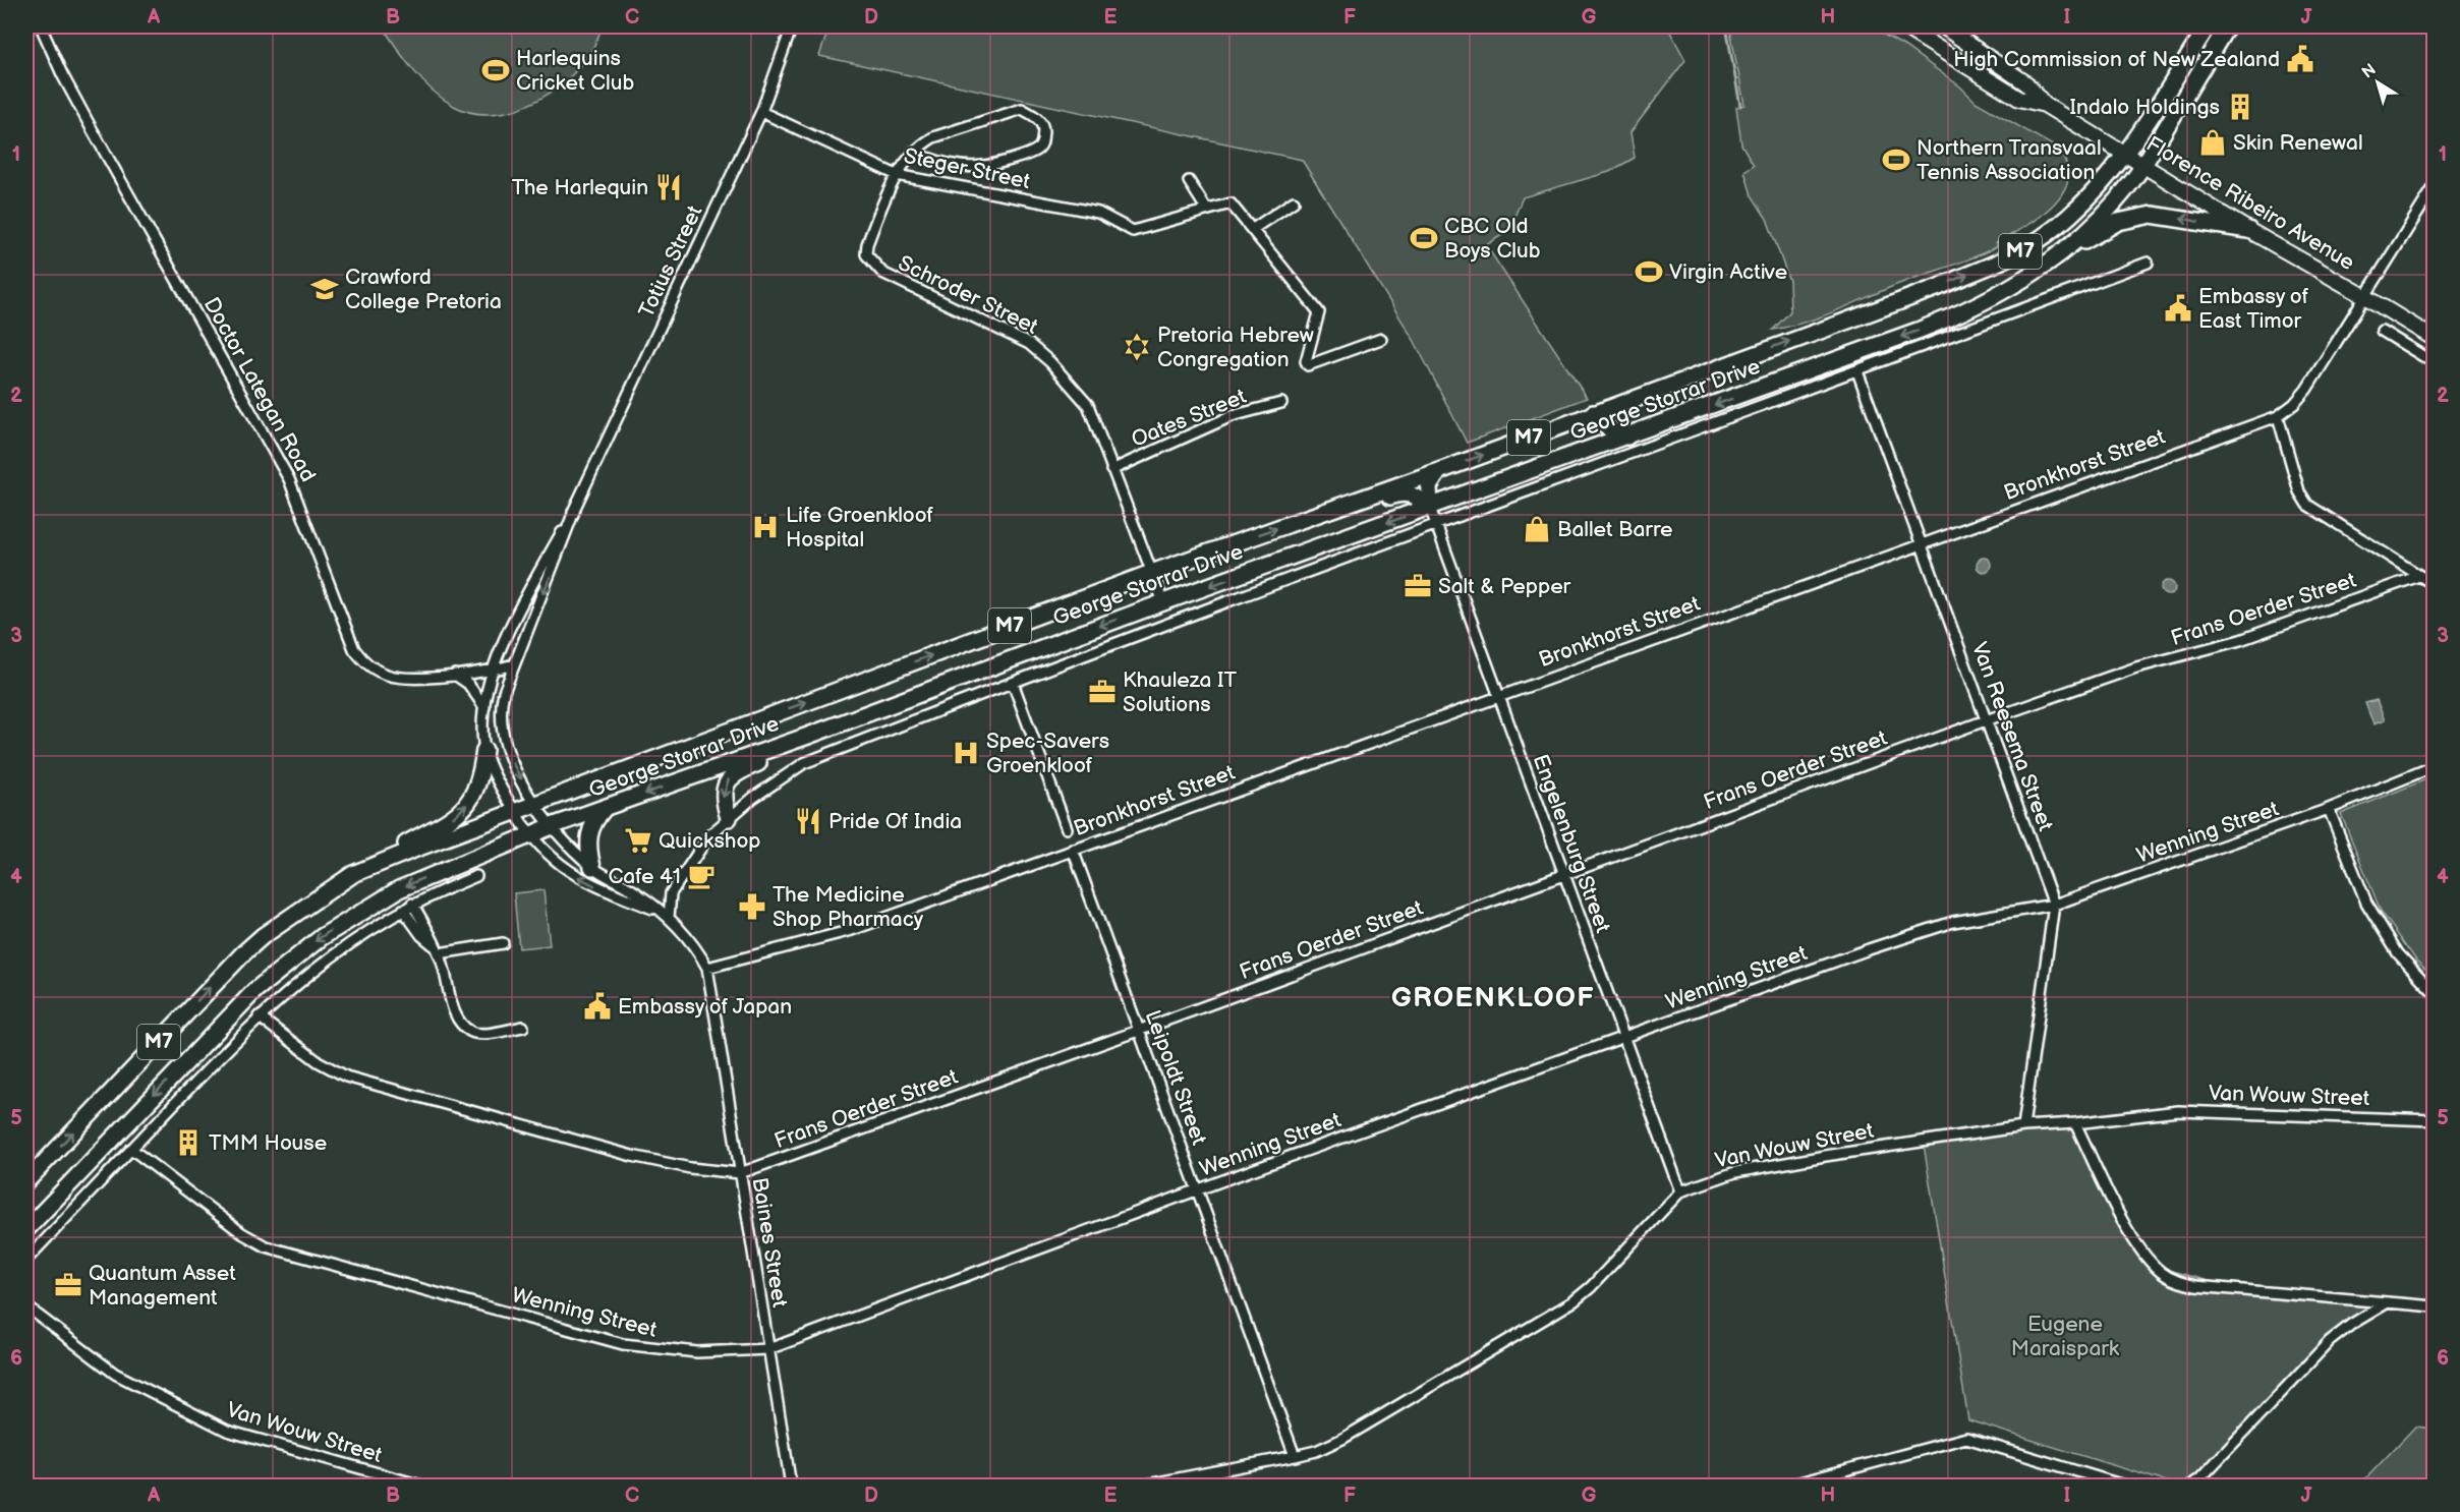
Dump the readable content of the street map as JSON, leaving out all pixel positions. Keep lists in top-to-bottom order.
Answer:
{
  "streets": {
    "main road": ["Florence Ribeiro Avenue", "M7", "George Storrar Drive"],
    "street": [
      "Steger Street",
      "Totius Street",
      "Schroder Street",
      "Doctor Lategan Road",
      "Oates Street",
      "Bronkhorst Street",
      "Frans Oerder Street",
      "Van Reesema Street",
      "Wenning Street",
      "Engelenburg Street",
      "Leipoldt Street",
      "Van Wouw Street",
      "Baines Street"
    ]
  },
  "crossings": [
    ["Steger Street", "Totius Street"],
    ["Steger Street", "Schroder Street"],
    ["Florence Ribeiro Avenue", "M7"],
    ["Florence Ribeiro Avenue", "George Storrar Drive"],
    ["Florence Ribeiro Avenue", "Bronkhorst Street"],
    ["M7", "George Storrar Drive"],
    ["Totius Street", "Doctor Lategan Road"],
    ["Totius Street", "George Storrar Drive"],
    ["Totius Street", "Baines Street"],
    ["Schroder Street", "George Storrar Drive"],
    ["Schroder Street", "Oates Street"],
    ["George Storrar Drive", "Van Reesema Street"],
    ["George Storrar Drive", "Engelenburg Street"],
    ["George Storrar Drive", "Baines Street"],
    ["Bronkhorst Street", "Van Reesema Street"],
    ["Bronkhorst Street", "Engelenburg Street"],
    ["Bronkhorst Street", "Leipoldt Street"],
    ["Bronkhorst Street", "Baines Street"],
    ["Frans Oerder Street", "Van Reesema Street"],
    ["Frans Oerder Street", "Engelenburg Street"],
    ["Frans Oerder Street", "Leipoldt Street"],
    ["Frans Oerder Street", "Baines Street"],
    ["Van Reesema Street", "Wenning Street"],
    ["Van Reesema Street", "Van Wouw Street"],
    ["Wenning Street", "Engelenburg Street"],
    ["Wenning Street", "Leipoldt Street"],
    ["Wenning Street", "Baines Street"],
    ["Engelenburg Street", "Van Wouw Street"],
    ["Leipoldt Street", "Van Wouw Street"]
  ],
  "districts": ["GROENKLOOF"],
  "parks": ["Eugene Maraispark"],
  "places": {
    "public building": ["High Commission of New Zealand", "Embassy of East Timor", "Embassy of Japan"],
    "sports": [
      "Harlequins Cricket Club",
      "Northern Transvaal Tennis Association",
      "CBC Old Boys Club",
      "Virgin Active"
    ],
    "building": ["Indalo Holdings", "TMM House"],
    "shop": ["Skin Renewal", "Ballet Barre"],
    "restaurant": ["The Harlequin", "Pride Of India"],
    "school or university": ["Crawford College Pretoria"],
    "synagogue": ["Pretoria Hebrew Congregation"],
    "hospital": ["Life Groenkloof Hospital", "Spec-Savers Groenkloof"],
    "office": ["Salt & Pepper", "Khauleza IT Solutions", "Quantum Asset Management"],
    "supermarket": ["Quickshop"],
    "cafe": ["Cafe 41"],
    "pharmacy": ["The Medicine Shop Pharmacy"]
  },
  "north": "top left",
  "grid": {
    "columns": [
      "A",
      "B",
      "C",
      "D",
      "E",
      "F",
      "G",
      "H",
      "I",
      "J"
    ],
    "rows": [
      "1",
      "2",
      "3",
      "4",
      "5",
      "6"
    ]
  }
}
